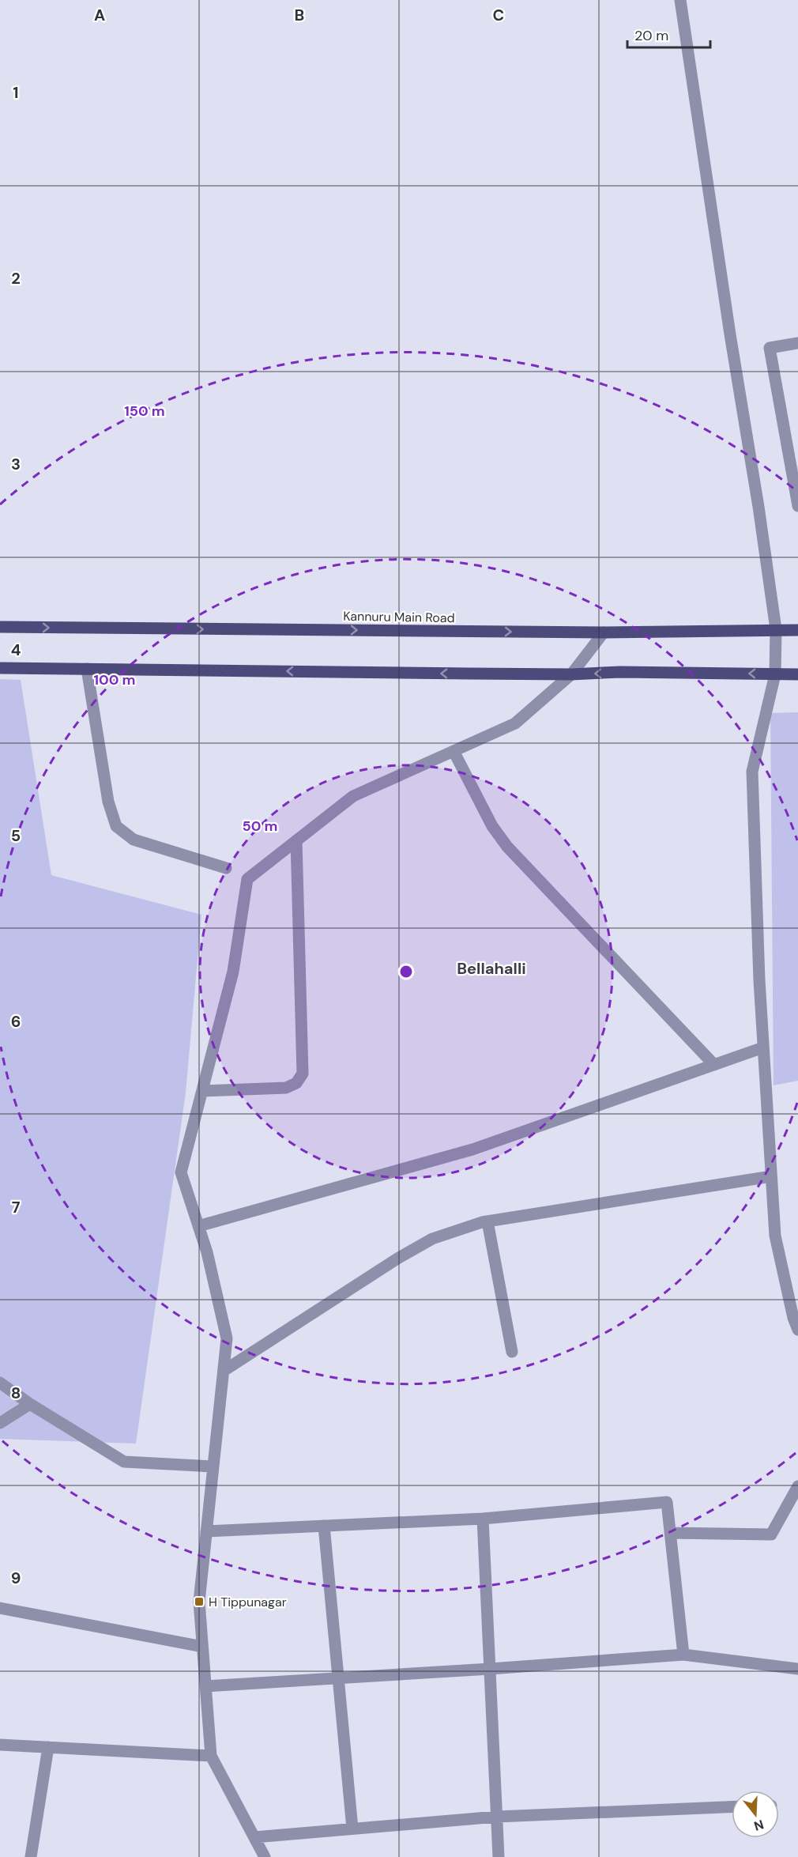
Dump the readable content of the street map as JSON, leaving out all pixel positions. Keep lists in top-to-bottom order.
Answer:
{
  "streets": {
    "main road": ["Kannuru Main Road"]
  },
  "districts": ["Bellahalli"],
  "places": {
    "transit": ["H Tippunagar"]
  },
  "scale_bar": "20 m",
  "north": "bottom",
  "grid": {
    "columns": ["A", "B", "C"],
    "rows": [
      "1",
      "2",
      "3",
      "4",
      "5",
      "6",
      "7",
      "8",
      "9"
    ]
  },
  "rings": ["150 m", "100 m", "50 m"]
}
